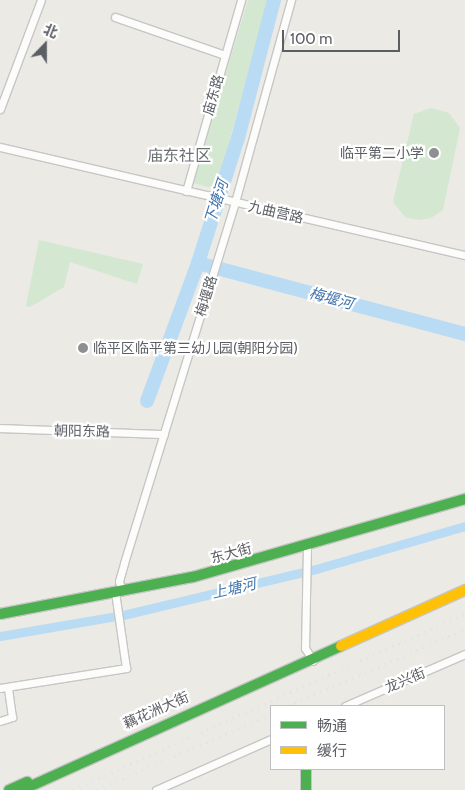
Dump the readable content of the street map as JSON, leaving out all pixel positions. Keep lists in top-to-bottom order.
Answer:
{
  "streets": {
    "main road": ["东大街", "藕花洲大街"],
    "street": [
      "庙东路",
      "九曲营路",
      "梅堰路",
      "朝阳东路",
      "龙兴街"
    ]
  },
  "crossings": [
    ["庙东路", "九曲营路"],
    ["九曲营路", "梅堰路"],
    ["梅堰路", "朝阳东路"],
    ["梅堰路", "东大街"]
  ],
  "districts": ["庙东社区"],
  "water": ["下塘河", "梅堰河", "上塘河"],
  "places": ["临平第二小学", "临平区临平第三幼儿园(朝阳分园)"],
  "legend": ["畅通", "缓行"],
  "scale_bar": "100 m",
  "north": "top"
}
